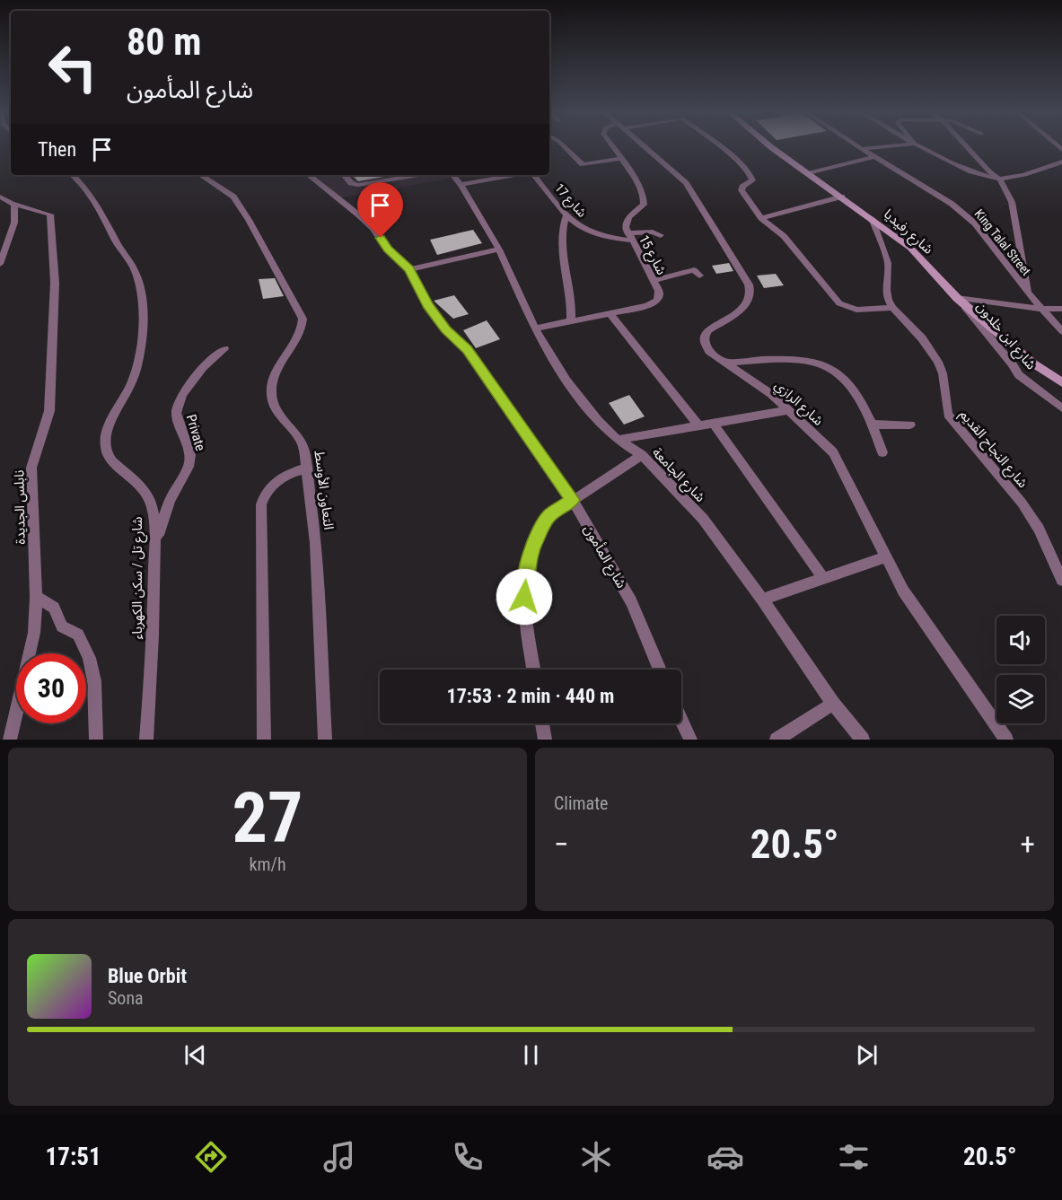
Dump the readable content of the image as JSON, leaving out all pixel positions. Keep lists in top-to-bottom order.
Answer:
{
  "streets": {
    "main road": ["شارع رفيديا"],
    "street": [
      "شارع 17",
      "King Talal Street",
      "شارع 15",
      "شارع ابن خلدون",
      "شارع الرازي",
      "Private",
      "شارع النجاح القديم",
      "شارع الجامعة",
      "التعاون الأوسط",
      "نابلس الجديدة",
      "شارع المأمون",
      "شارع تل / سكن الكهرباء"
    ]
  },
  "crossings": [
    ["شارع 17", "شارع 15"],
    ["شارع رفيديا", "شارع ابن خلدون"],
    ["شارع 15", "شارع الجامعة"]
  ],
  "page": {
    "turn": ["80 m", "شارع المأمون"],
    "then": "Then",
    "limit": "30",
    "trip": "17:53 · 2 min · 440 m",
    "tile": [
      ["27", "km/h"],
      "Climate"
    ],
    "heat": ["−", "20.5°", "+"],
    "song": ["Blue Orbit", "Sona"],
    "tabs": ["17:51", "20.5°"]
  }
}
